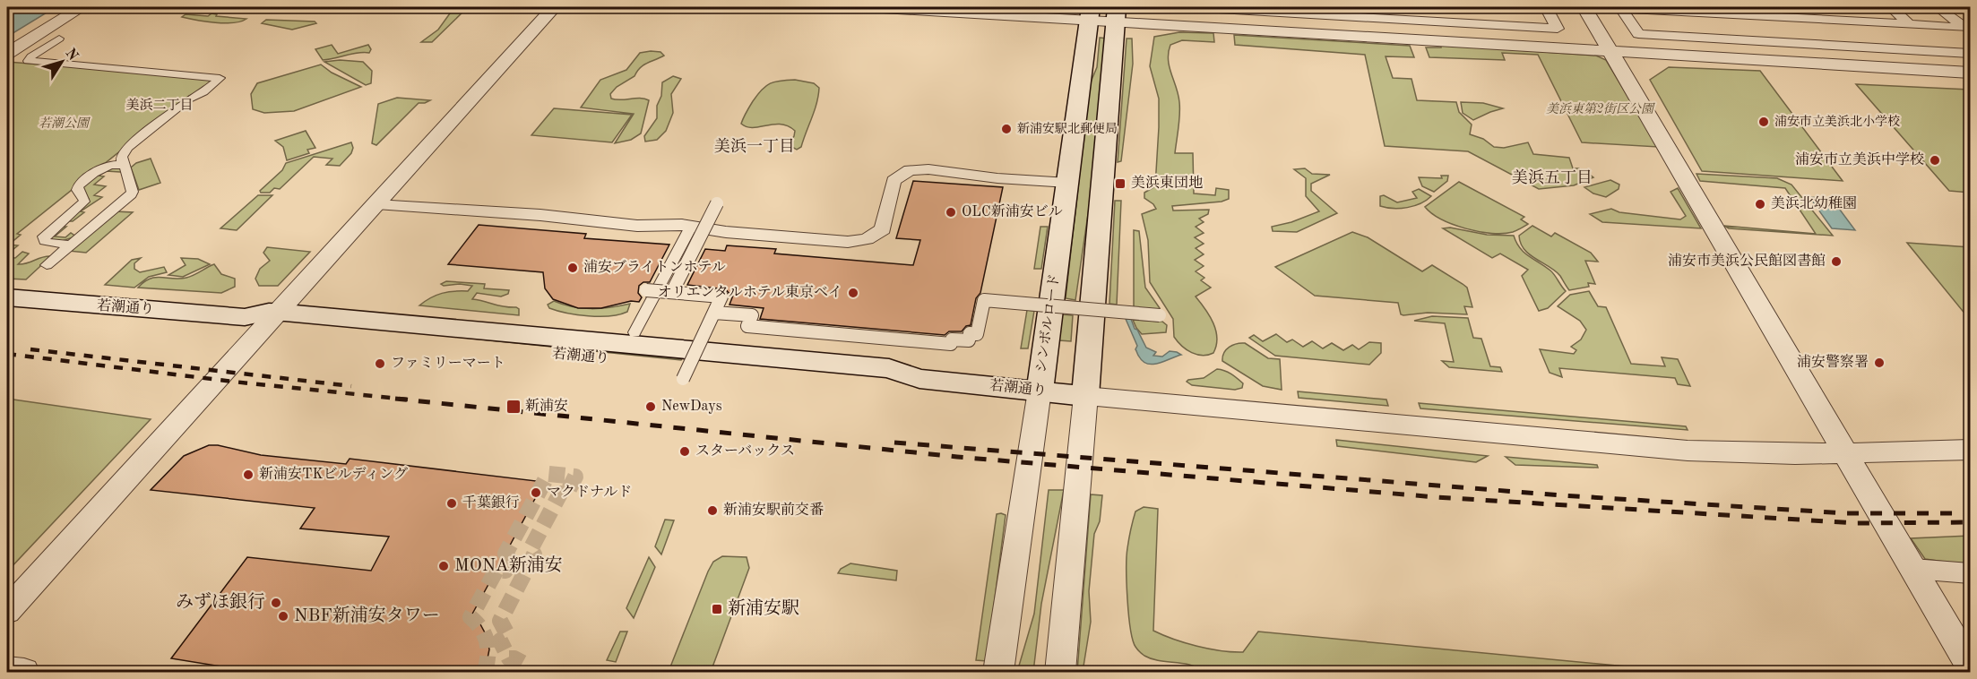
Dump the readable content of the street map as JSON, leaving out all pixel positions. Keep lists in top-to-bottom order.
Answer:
{
  "streets": {
    "main road": ["若潮通り", "シンボルロード"]
  },
  "crossings": [
    ["若潮通り", "シンボルロード"]
  ],
  "districts": ["美浜二丁目", "美浜一丁目", "美浜五丁目"],
  "parks": ["美浜東第2街区公園", "若潮公園"],
  "places": {
    "other": [
      "浦安市立美浜北小学校",
      "新浦安駅北郵便局",
      "浦安市立美浜中学校",
      "美浜北幼稚園",
      "OLC新浦安ビル",
      "浦安市美浜公民館図書館",
      "浦安ブライトンホテル",
      "オリエンタルホテル東京ベイ",
      "浦安警察署",
      "ファミリーマート",
      "NewDays",
      "スターバックス",
      "新浦安TKビルディング",
      "マクドナルド",
      "千葉銀行",
      "新浦安駅前交番",
      "MONA新浦安",
      "みずほ銀行",
      "NBF新浦安タワー"
    ],
    "transit": ["美浜東団地", "新浦安", "新浦安駅"]
  },
  "north": "top right"
}
